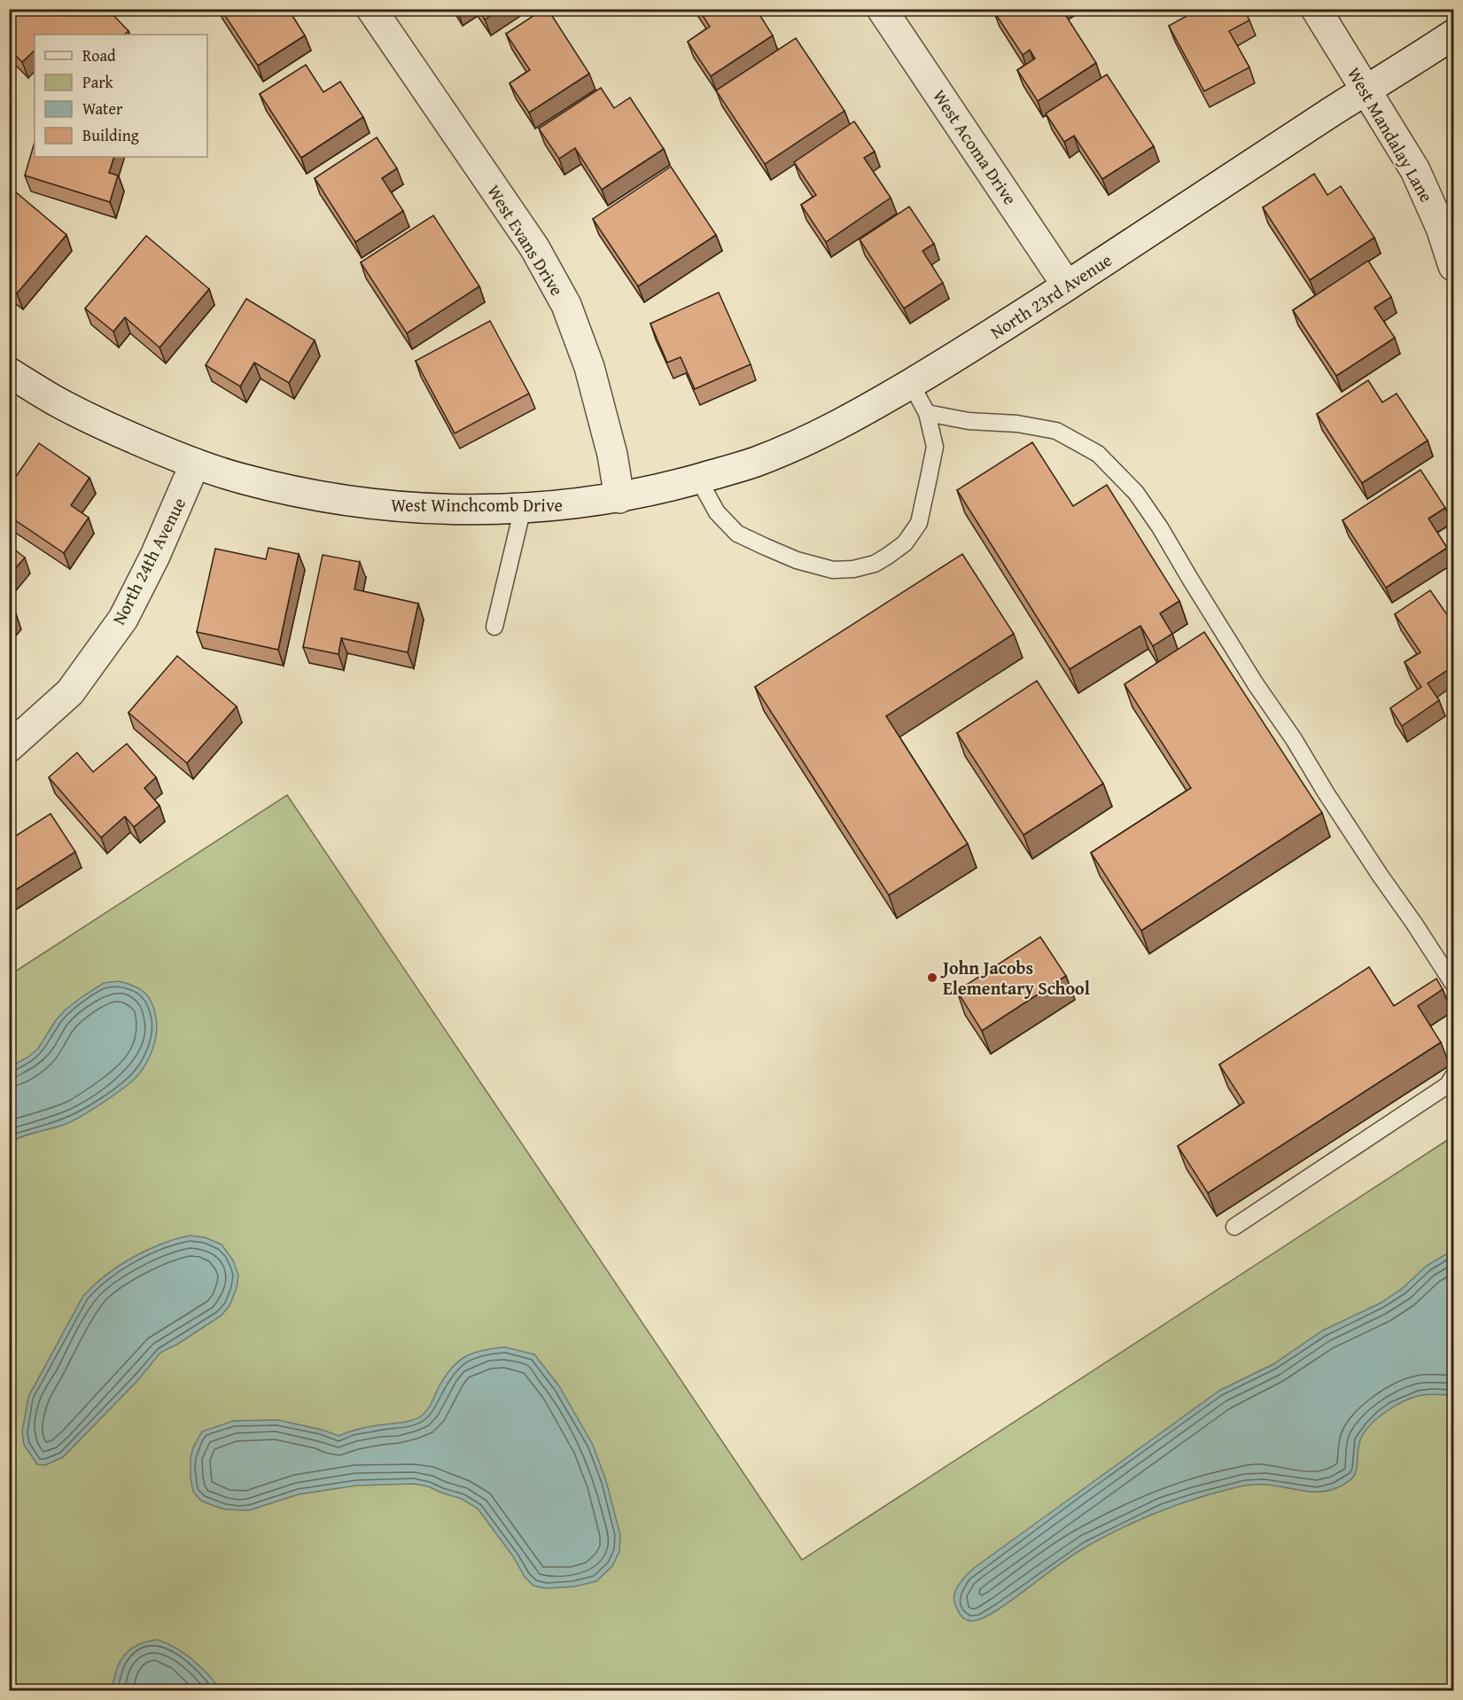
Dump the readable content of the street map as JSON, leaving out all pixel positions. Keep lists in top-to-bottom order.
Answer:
{
  "streets": {
    "street": [
      "West Mandalay Lane",
      "West Acoma Drive",
      "West Evans Drive",
      "North 23rd Avenue",
      "West Winchcomb Drive",
      "North 24th Avenue"
    ]
  },
  "crossings": [
    ["West Mandalay Lane", "North 23rd Avenue"],
    ["West Acoma Drive", "North 23rd Avenue"],
    ["West Evans Drive", "North 23rd Avenue"],
    ["West Evans Drive", "West Winchcomb Drive"],
    ["North 23rd Avenue", "West Winchcomb Drive"],
    ["West Winchcomb Drive", "North 24th Avenue"]
  ],
  "places": ["John Jacobs Elementary School"],
  "legend": [
    "Road",
    "Park",
    "Water",
    "Building"
  ]
}
